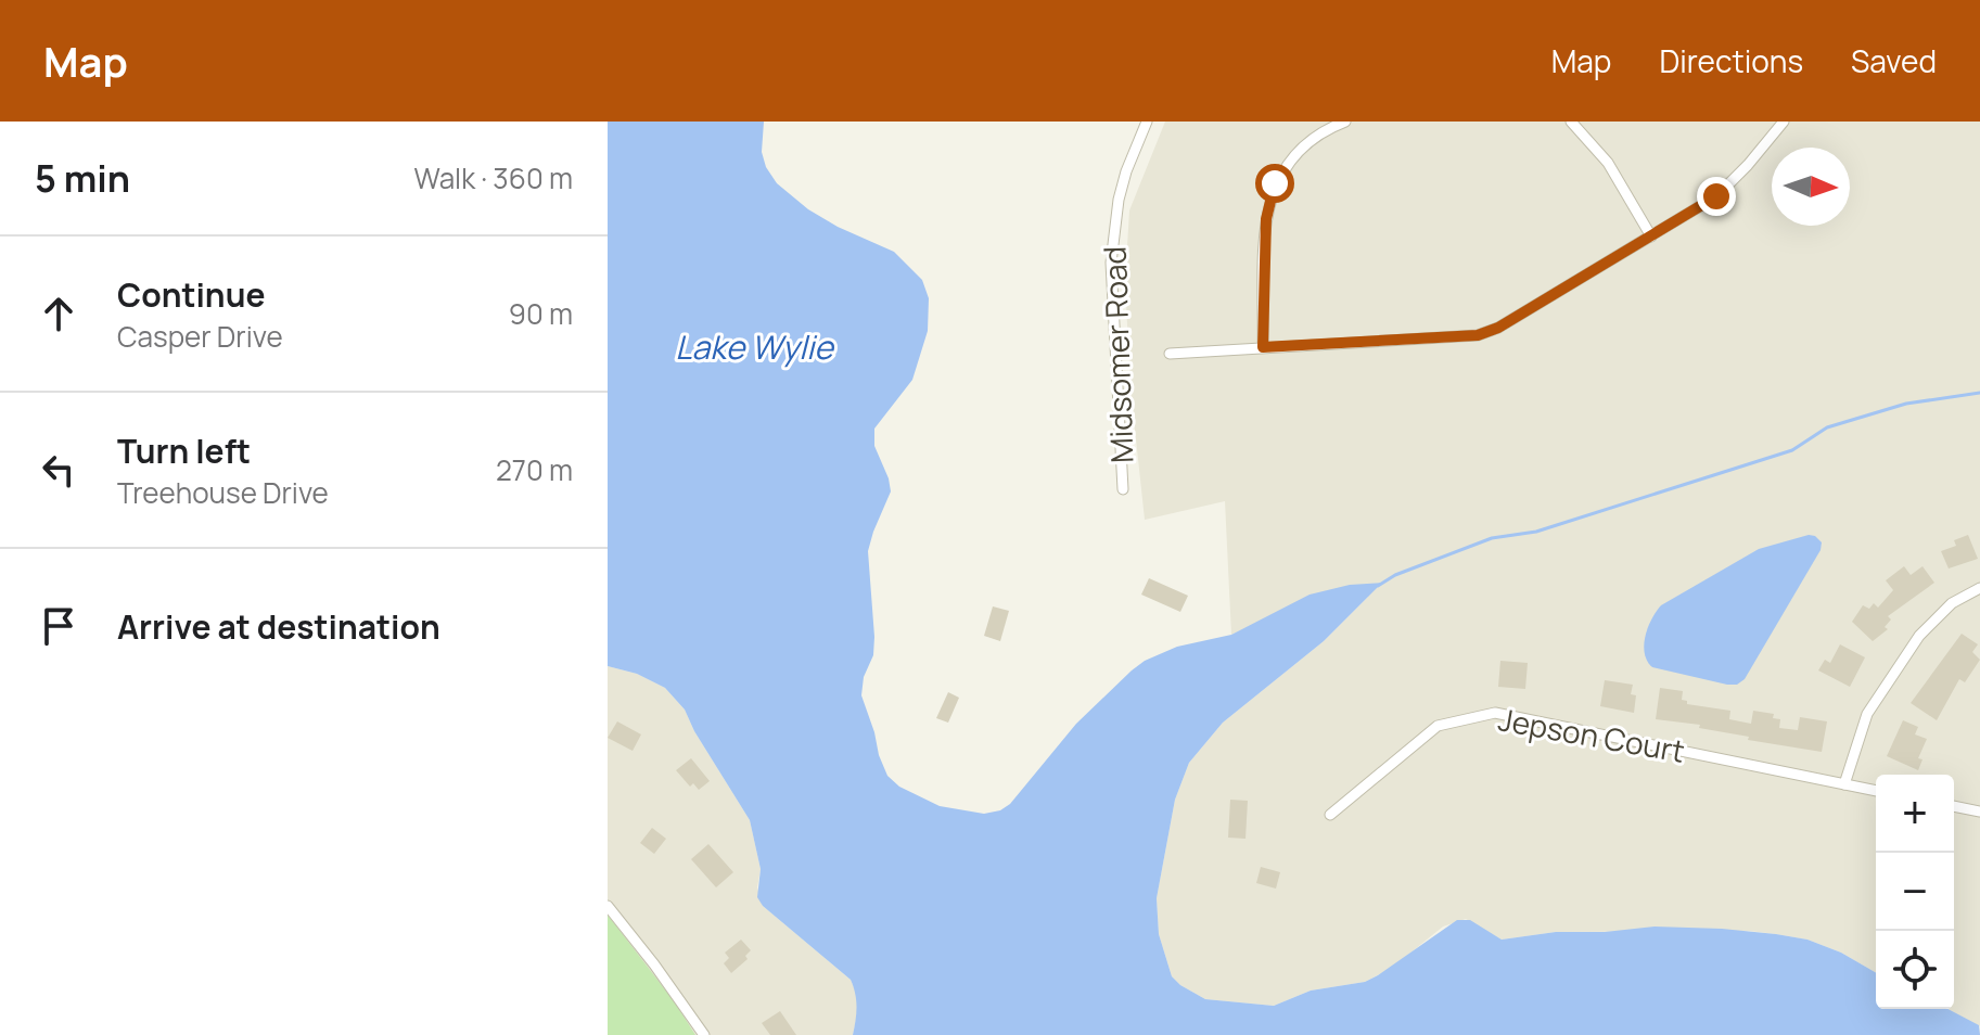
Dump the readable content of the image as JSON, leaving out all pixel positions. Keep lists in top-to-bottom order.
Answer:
{
  "streets": {
    "street": ["Midsomer Road", "Jepson Court"]
  },
  "water": ["Lake Wylie"],
  "north": "right",
  "page": {
    "header": "Map",
    "nav": ["Map", "Directions", "Saved"],
    "heading": ["5 min", "Walk · 360 m"],
    "list": [
      ["Continue", "Casper Drive", "90 m"],
      ["Turn left", "Treehouse Drive", "270 m"],
      "Arrive at destination"
    ],
    "map_buttons": ["+", "−"]
  }
}
